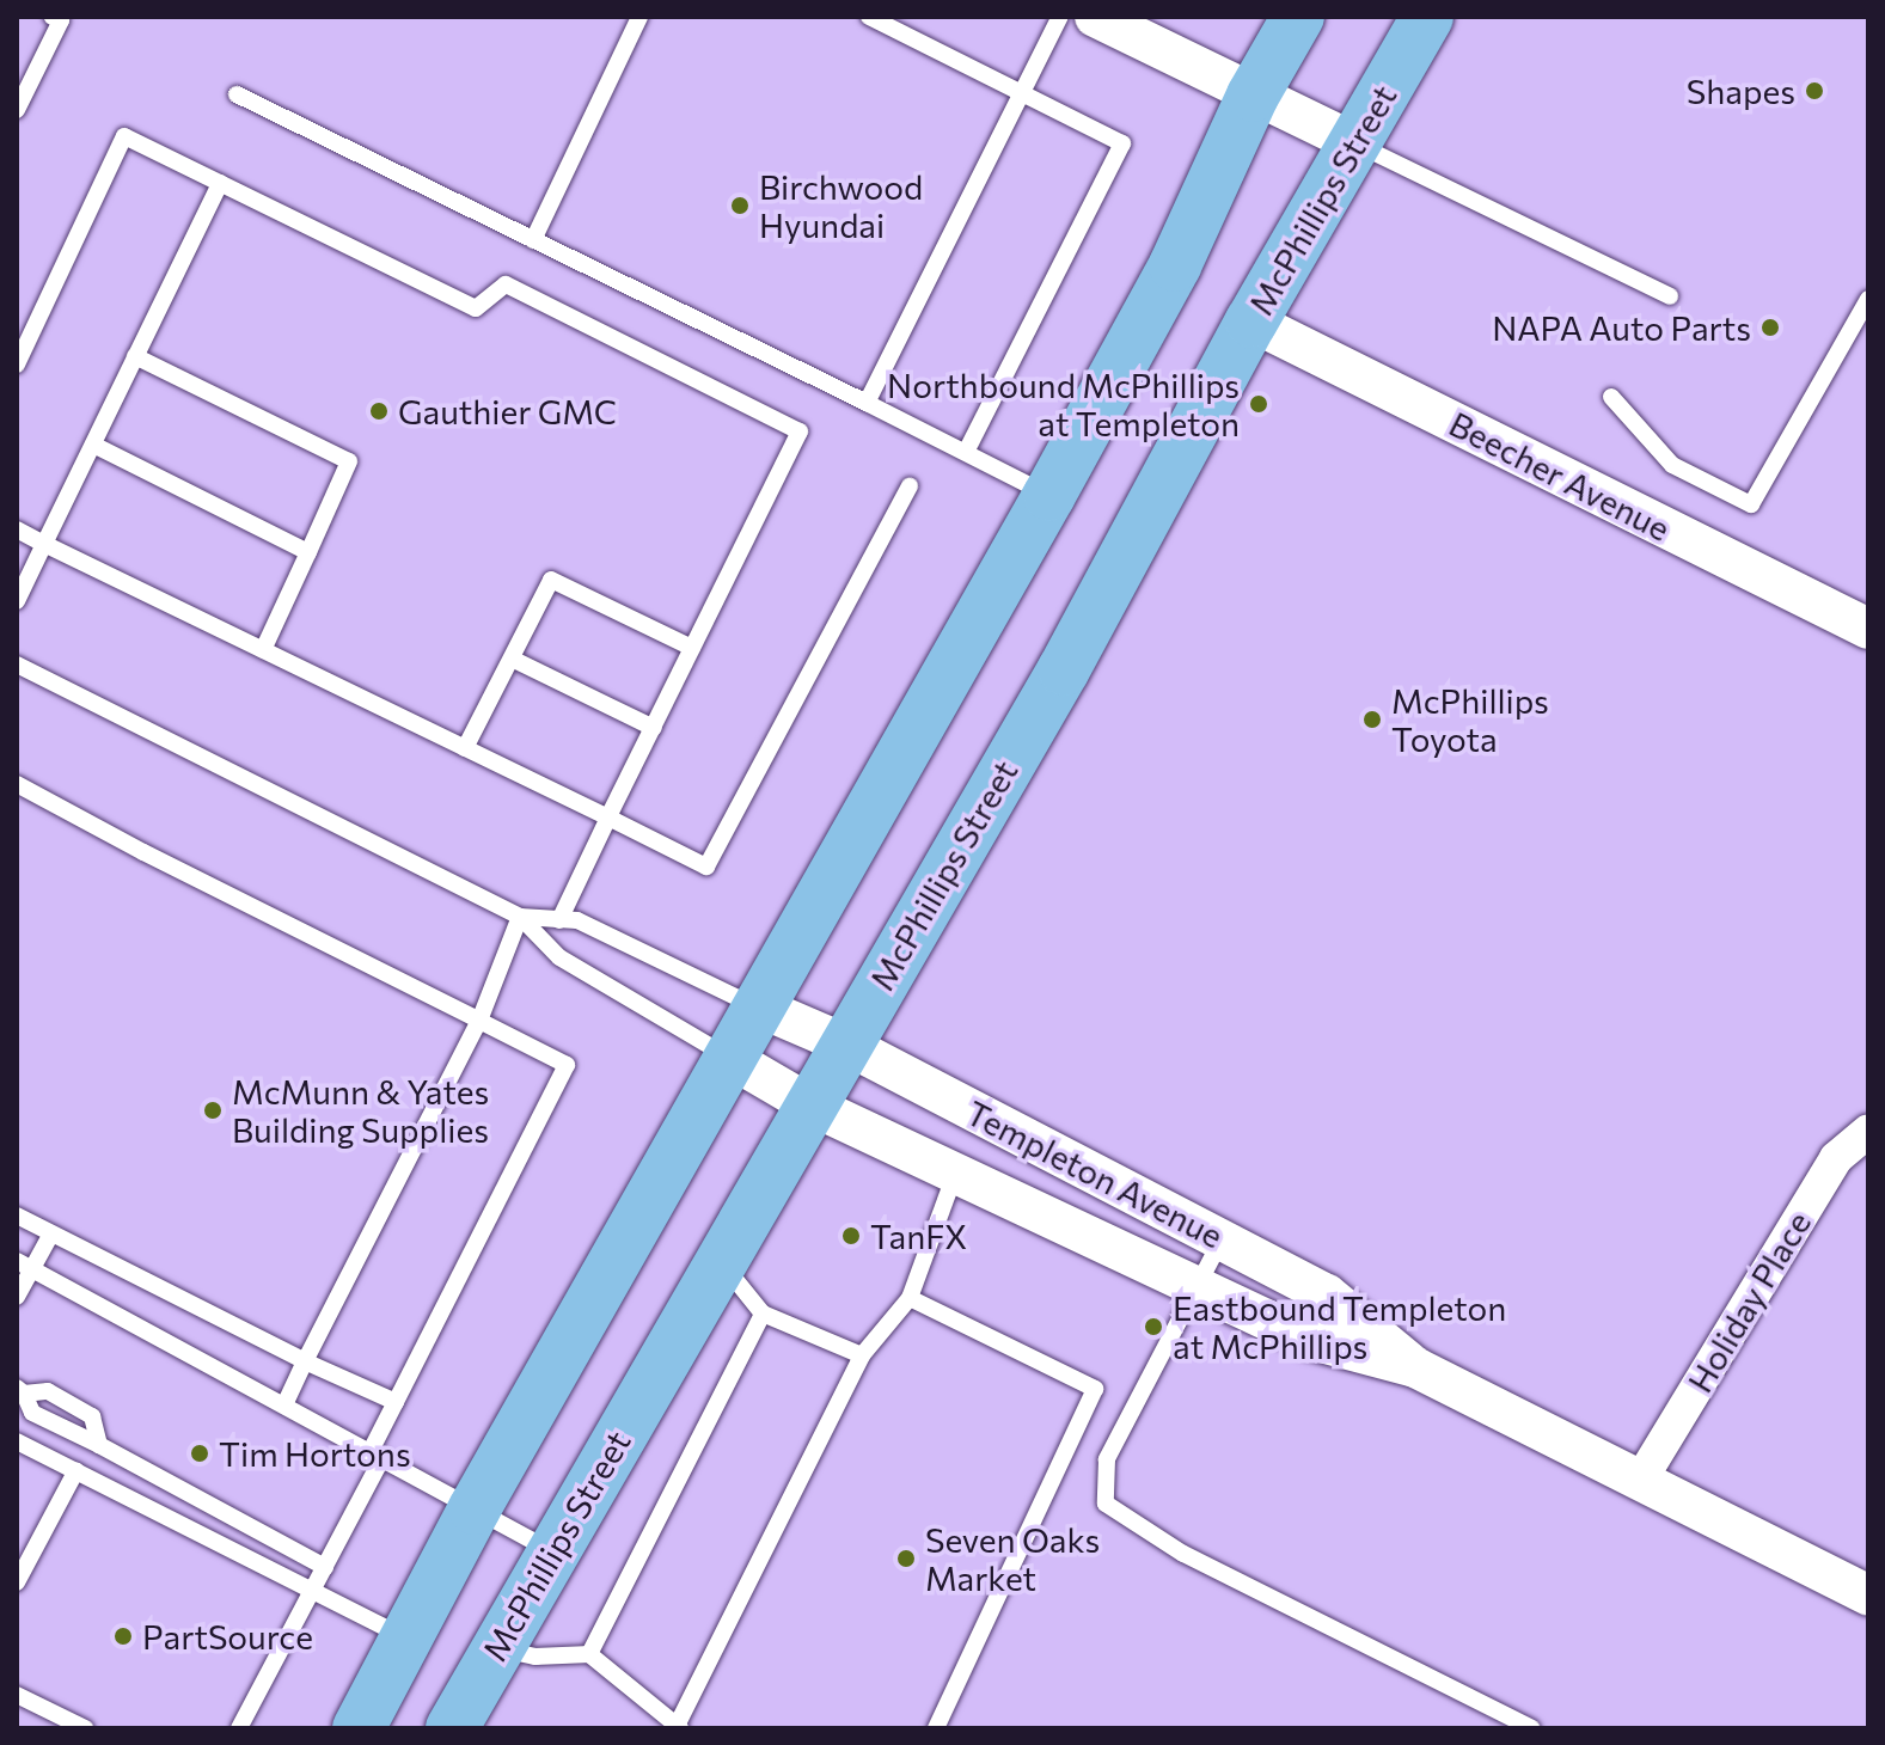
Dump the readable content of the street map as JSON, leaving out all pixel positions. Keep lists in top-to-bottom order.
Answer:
{
  "streets": {
    "main road": ["McPhillips Street"],
    "street": ["Beecher Avenue", "Templeton Avenue", "Holiday Place"]
  },
  "crossings": [
    ["McPhillips Street", "Beecher Avenue"],
    ["McPhillips Street", "Templeton Avenue"],
    ["Templeton Avenue", "Holiday Place"]
  ],
  "places": [
    "Shapes",
    "Birchwood Hyundai",
    "NAPA Auto Parts",
    "Northbound McPhillips at Templeton",
    "Gauthier GMC",
    "McPhillips Toyota",
    "McMunn & Yates Building Supplies",
    "TanFX",
    "Eastbound Templeton at McPhillips",
    "Tim Hortons",
    "Seven Oaks Market",
    "PartSource"
  ]
}
